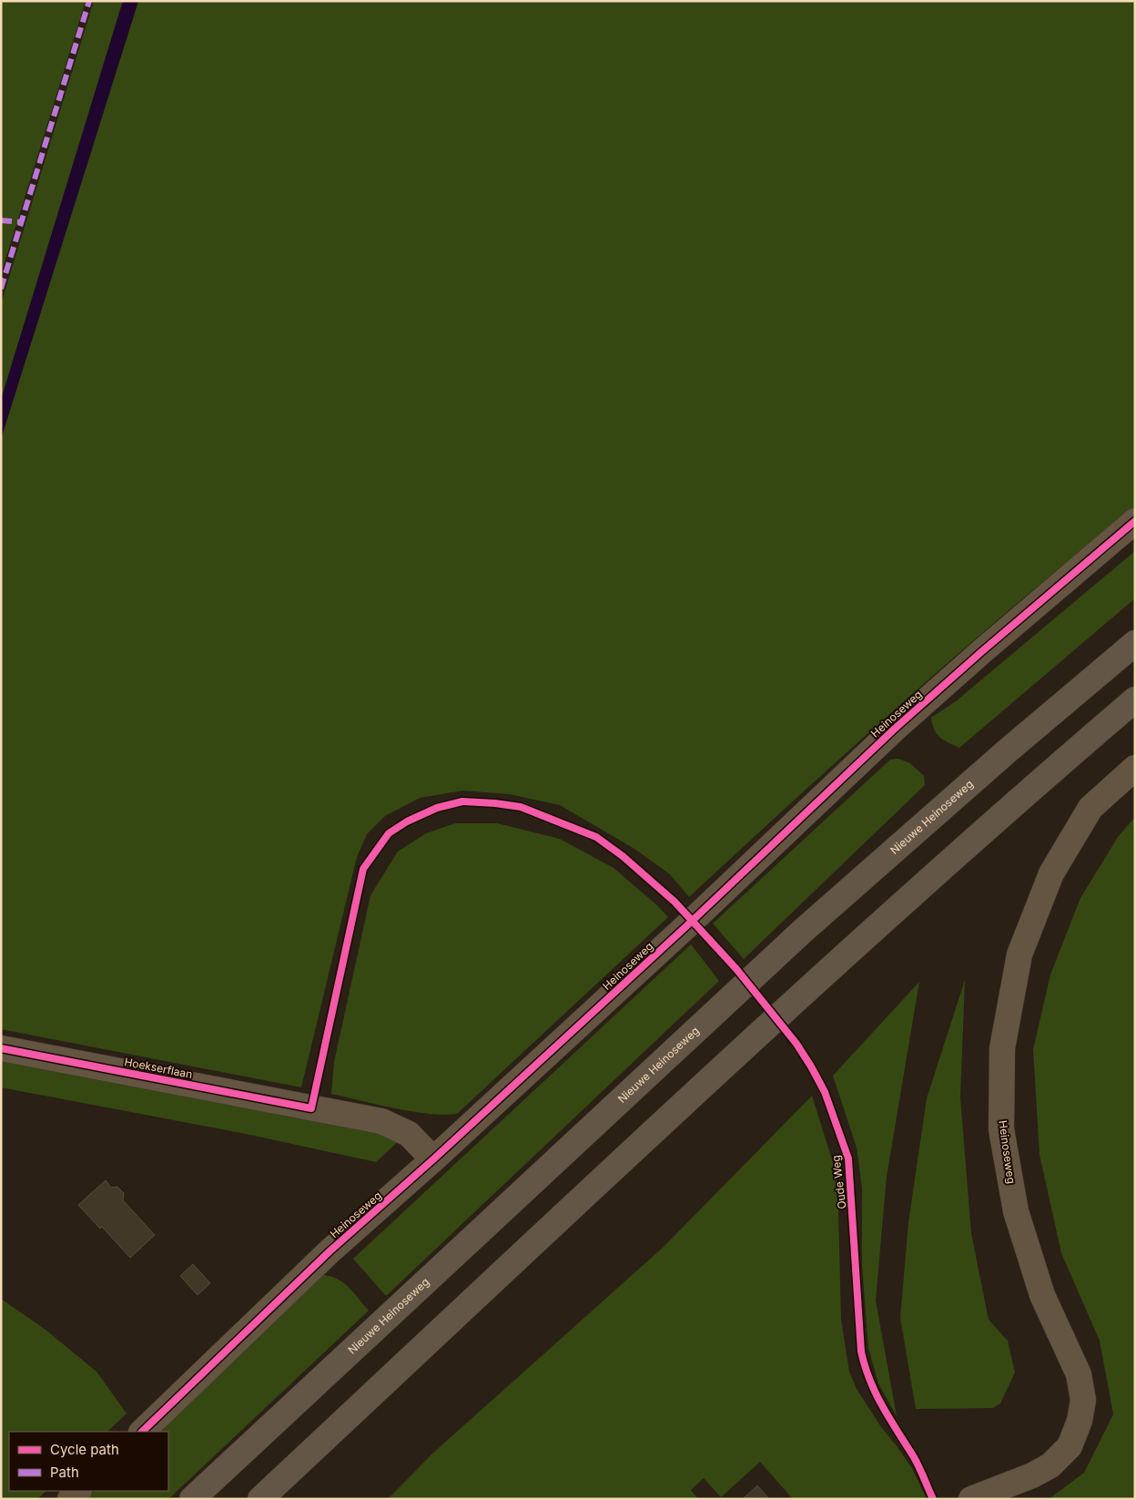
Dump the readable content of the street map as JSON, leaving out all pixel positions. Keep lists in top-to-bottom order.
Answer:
{
  "streets": {
    "highway": ["Nieuwe Heinoseweg"],
    "street": ["Heinoseweg", "Hoekserflaan"],
    "cycle path": ["Oude Weg"]
  },
  "crossings": [
    ["Heinoseweg", "Hoekserflaan"]
  ],
  "legend": ["Cycle path", "Path"]
}
